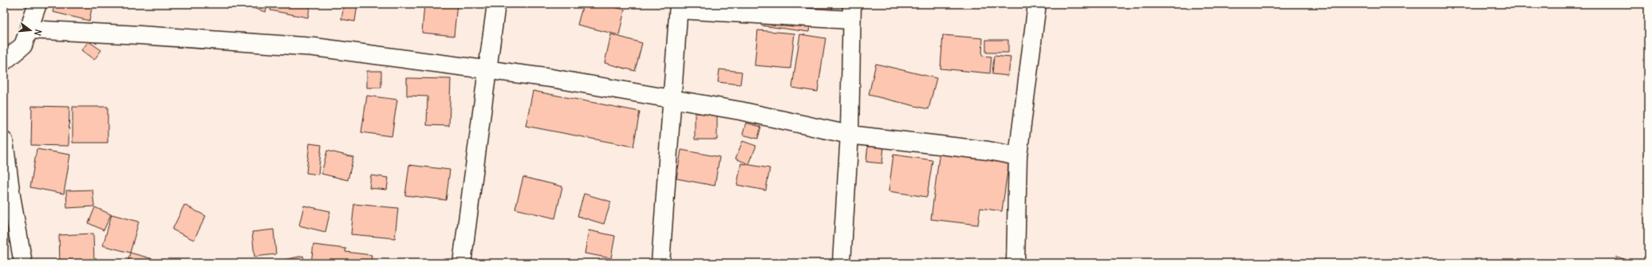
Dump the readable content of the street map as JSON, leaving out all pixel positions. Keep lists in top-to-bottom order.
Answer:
{
  "north": "right"
}
